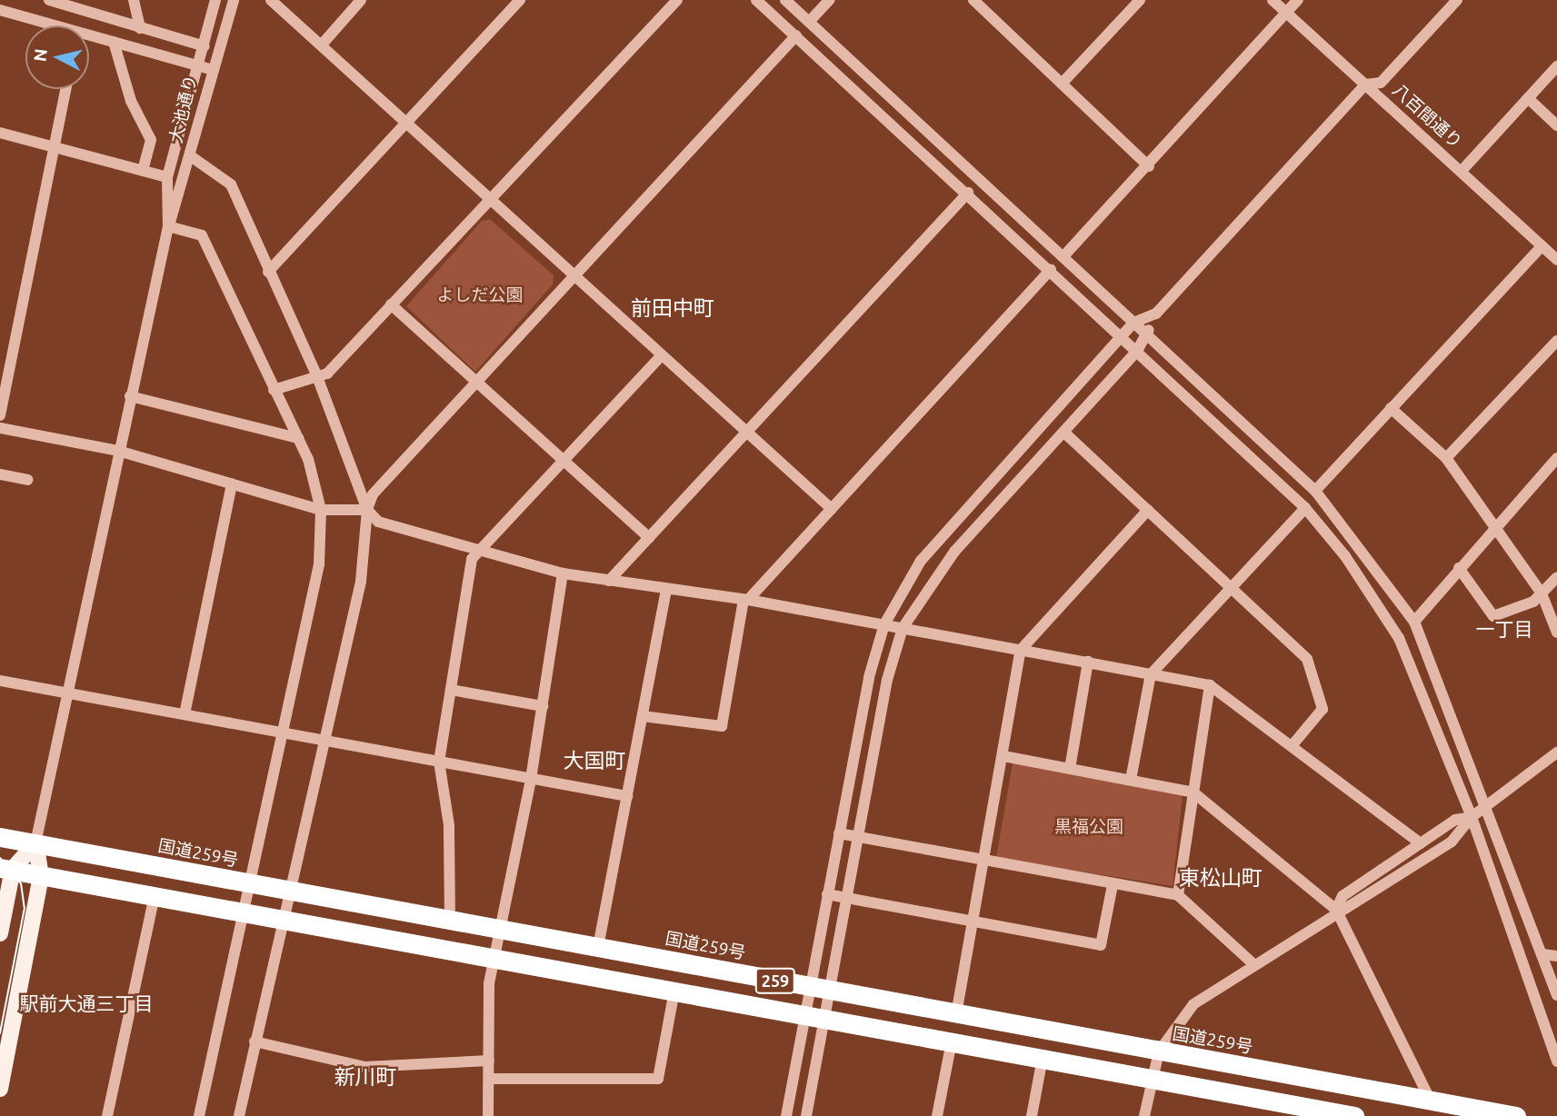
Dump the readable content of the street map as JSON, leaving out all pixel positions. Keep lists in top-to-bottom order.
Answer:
{
  "streets": {
    "highway": ["国道259号", "259"],
    "street": ["大池通り", "八百間通り"]
  },
  "districts": [
    "前田中町",
    "一丁目",
    "大国町",
    "東松山町",
    "駅前大通三丁目",
    "新川町"
  ],
  "parks": ["よしだ公園", "黒福公園"],
  "north": "left"
}
